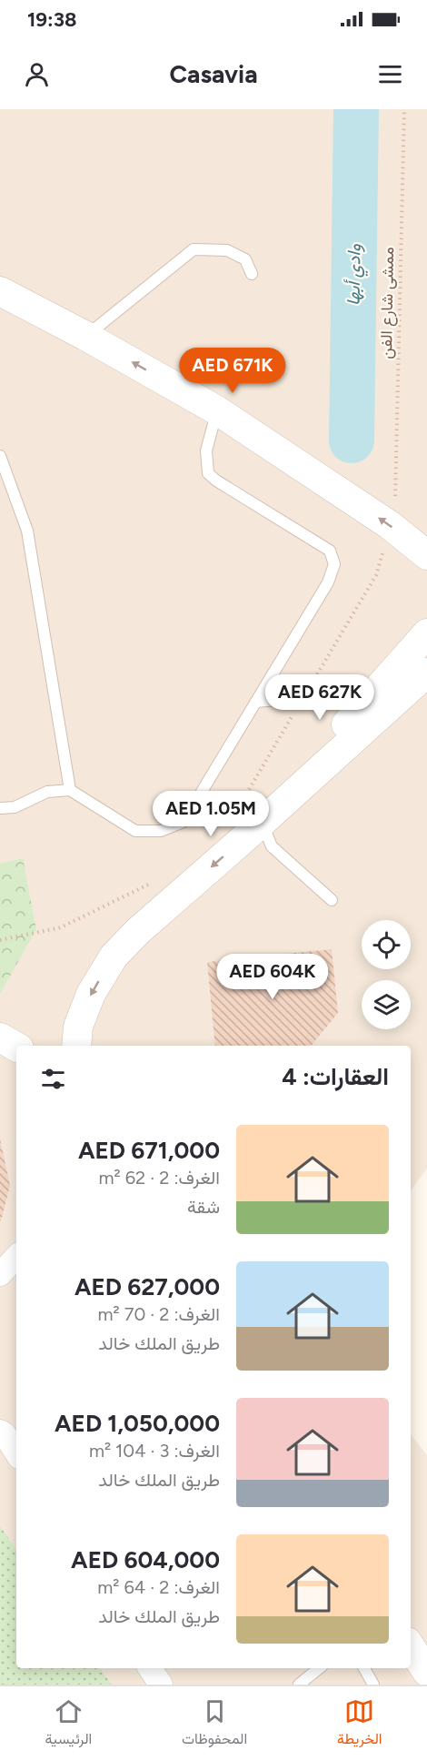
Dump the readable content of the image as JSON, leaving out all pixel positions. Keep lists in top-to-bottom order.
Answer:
{
  "streets": {
    "path": ["ممشى شارع الفن"]
  },
  "water": ["وادي أبها"],
  "page": {
    "status": "19:38",
    "header": "Casavia",
    "price": [
      "AED 671K",
      "AED 627K",
      "AED 1.05M",
      "AED 604K"
    ],
    "heading": "العقارات: 4",
    "list": [
      {
        "name": "AED 671,000",
        "note": "الغرف: 2 · 62 m² · شقة"
      },
      {
        "name": "AED 627,000",
        "note": "الغرف: 2 · 70 m² · طريق الملك خالد"
      },
      {
        "name": "AED 1,050,000",
        "note": "الغرف: 3 · 104 m² · طريق الملك خالد"
      },
      {
        "name": "AED 604,000",
        "note": "الغرف: 2 · 64 m² · طريق الملك خالد"
      }
    ],
    "tabs": ["الخريطة", "المحفوظات", "الرئيسية"]
  }
}
